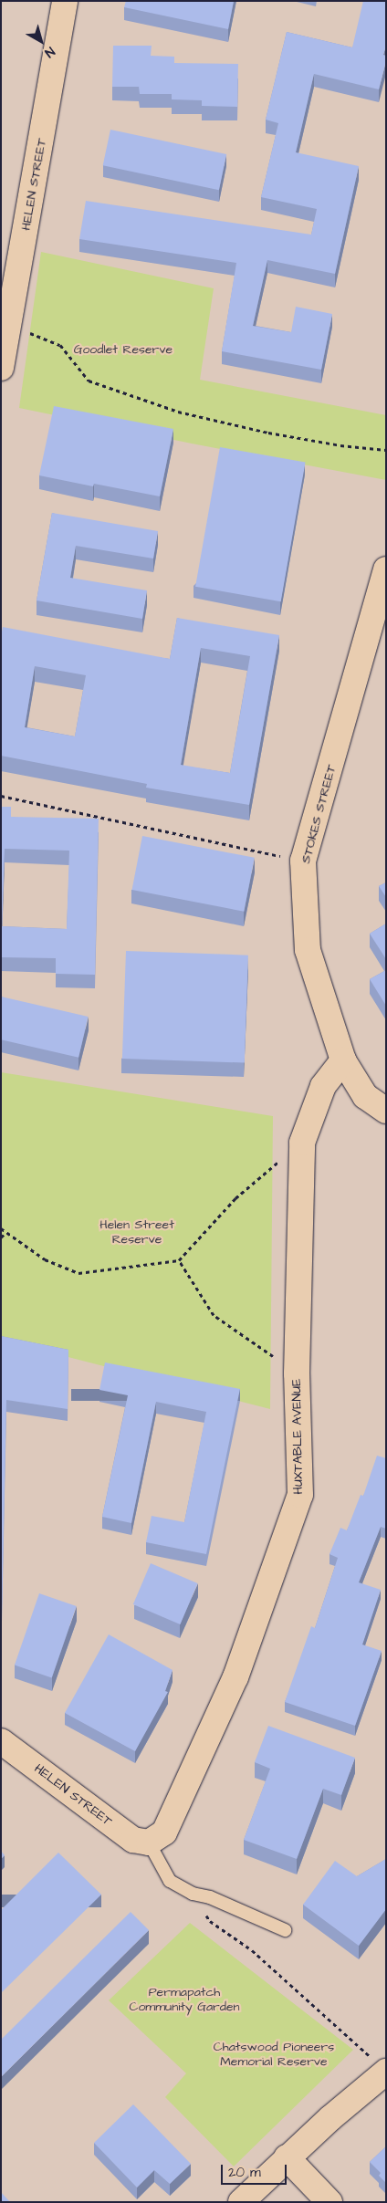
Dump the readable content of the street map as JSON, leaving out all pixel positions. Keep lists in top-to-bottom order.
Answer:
{
  "streets": {
    "street": ["HELEN STREET", "STOKES STREET", "HUXTABLE AVENUE"]
  },
  "crossings": [
    ["HELEN STREET", "HUXTABLE AVENUE"],
    ["STOKES STREET", "HUXTABLE AVENUE"]
  ],
  "parks": [
    "Goodlet Reserve",
    "Helen Street Reserve",
    "Permapatch Community Garden",
    "Chatswood Pioneers Memorial Reserve"
  ],
  "scale_bar": "20 m",
  "north": "bottom right"
}
